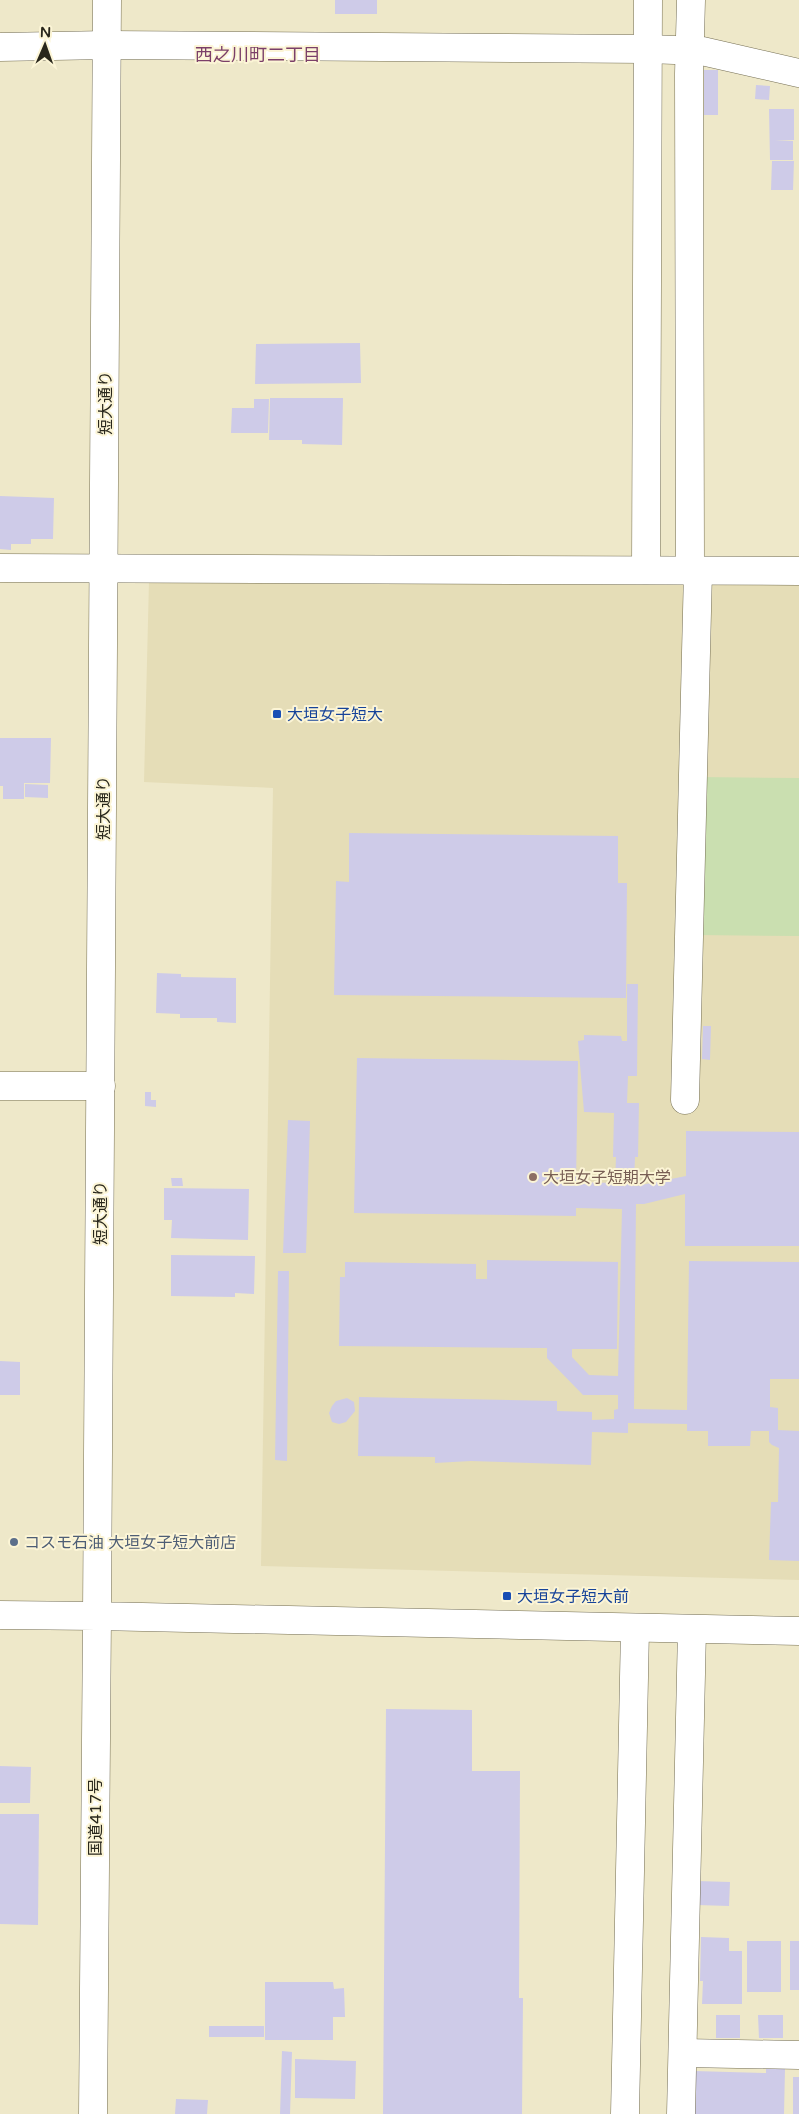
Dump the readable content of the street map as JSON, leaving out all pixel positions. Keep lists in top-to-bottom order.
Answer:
{
  "streets": {
    "main road": ["短大通り", "国道417号"]
  },
  "crossings": [
    ["短大通り", "国道417号"]
  ],
  "districts": ["西之川町二丁目"],
  "places": {
    "transit": ["大垣女子短大", "大垣女子短大前"],
    "other": ["大垣女子短期大学", "コスモ石油 大垣女子短大前店"]
  },
  "north": "top"
}
